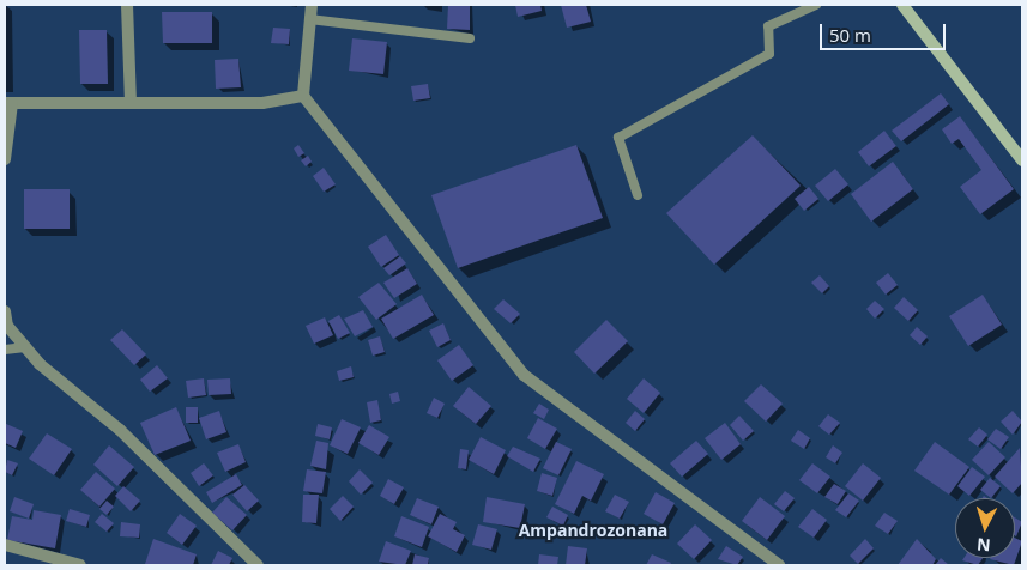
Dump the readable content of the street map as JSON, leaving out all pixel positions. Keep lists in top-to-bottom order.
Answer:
{
  "districts": ["Ampandrozonana"],
  "scale_bar": "50 m",
  "north": "bottom"
}
